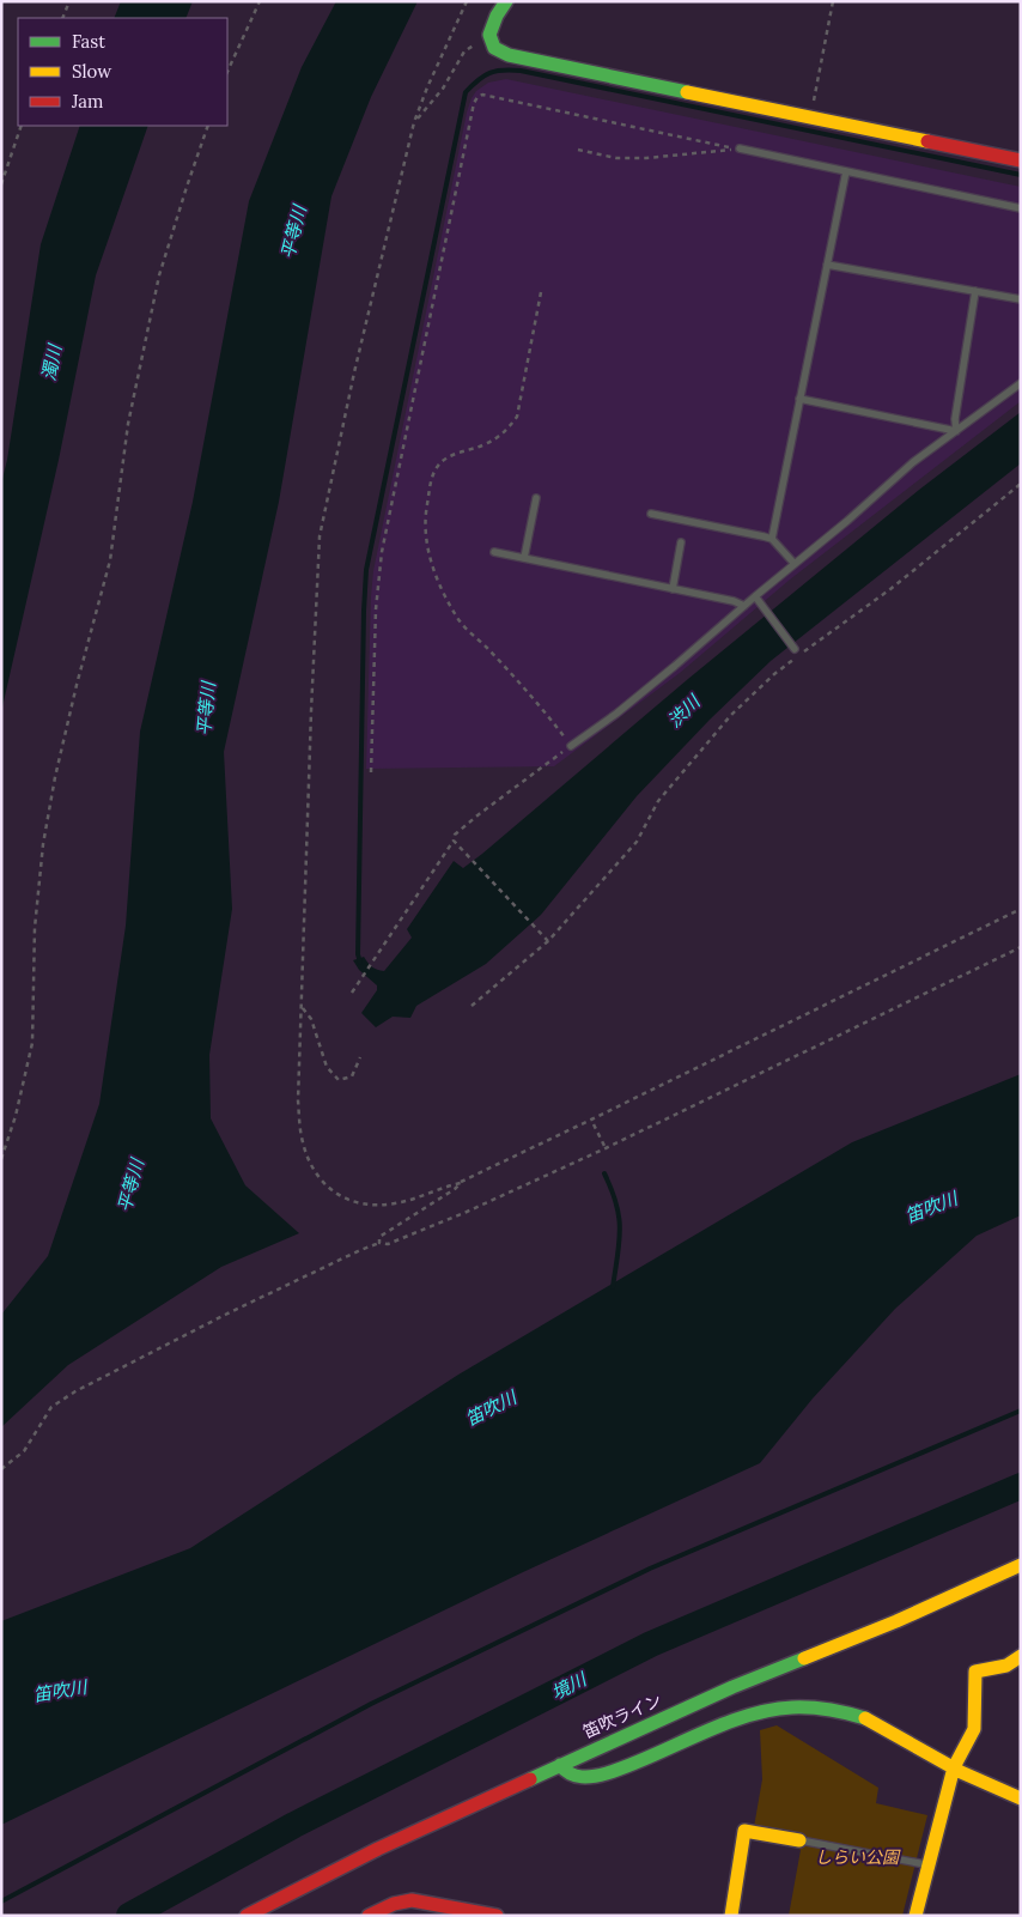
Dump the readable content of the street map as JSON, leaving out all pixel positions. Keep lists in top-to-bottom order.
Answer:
{
  "streets": {
    "main road": ["笛吹ライン"]
  },
  "water": [
    "平等川",
    "濁川",
    "渋川",
    "笛吹川",
    "境川"
  ],
  "parks": ["しらい公園"],
  "legend": ["Fast", "Slow", "Jam"]
}
